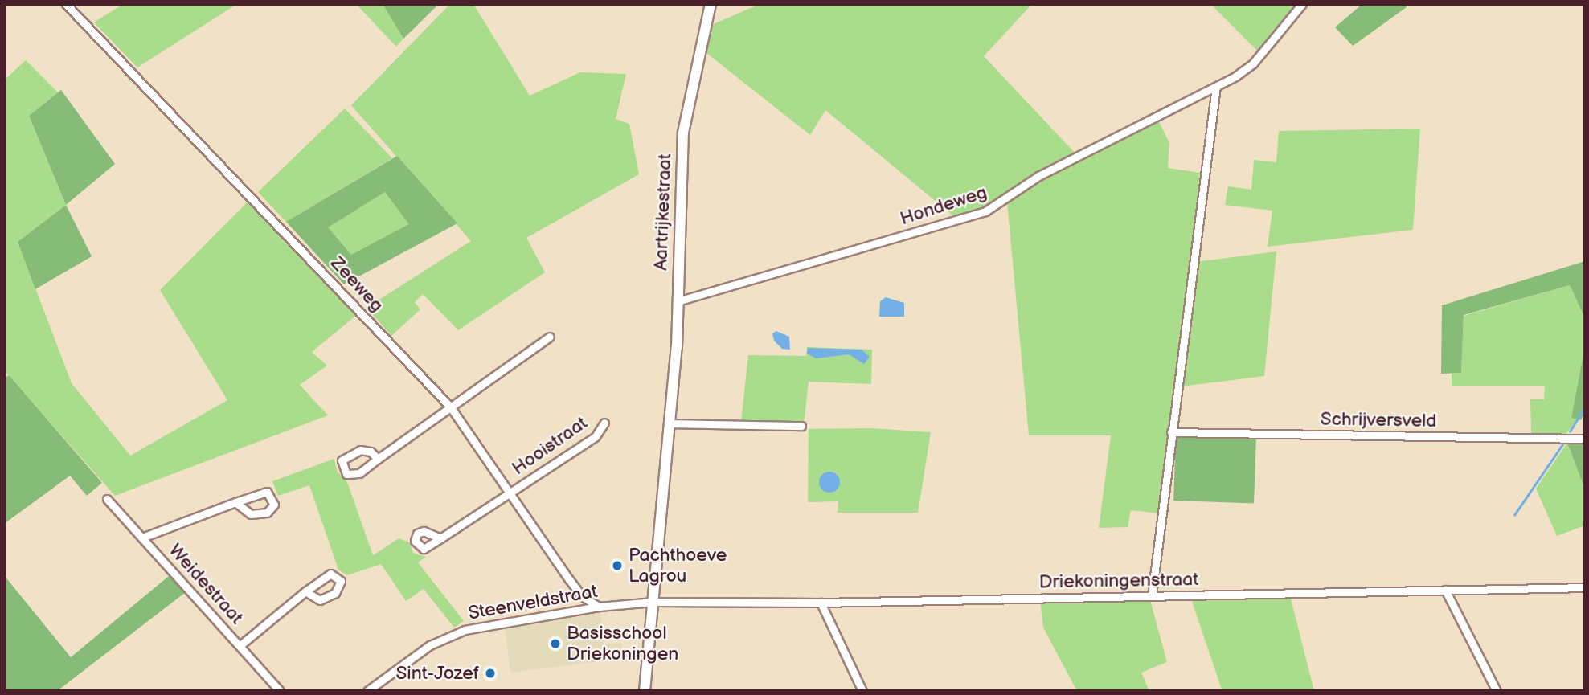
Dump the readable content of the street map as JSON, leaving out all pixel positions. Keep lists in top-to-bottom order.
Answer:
{
  "streets": {
    "street": [
      "Hondeweg",
      "Aartrijkestraat",
      "Zeeweg",
      "Schrijversveld",
      "Hooistraat",
      "Driekoningenstraat",
      "Weidestraat",
      "Steenveldstraat"
    ]
  },
  "crossings": [
    ["Hondeweg", "Aartrijkestraat"],
    ["Aartrijkestraat", "Driekoningenstraat"],
    ["Aartrijkestraat", "Steenveldstraat"],
    ["Zeeweg", "Hooistraat"],
    ["Zeeweg", "Steenveldstraat"],
    ["Driekoningenstraat", "Steenveldstraat"]
  ],
  "places": ["Pachthoeve Lagrou", "Basisschool Driekoningen", "Sint-Jozef"]
}
